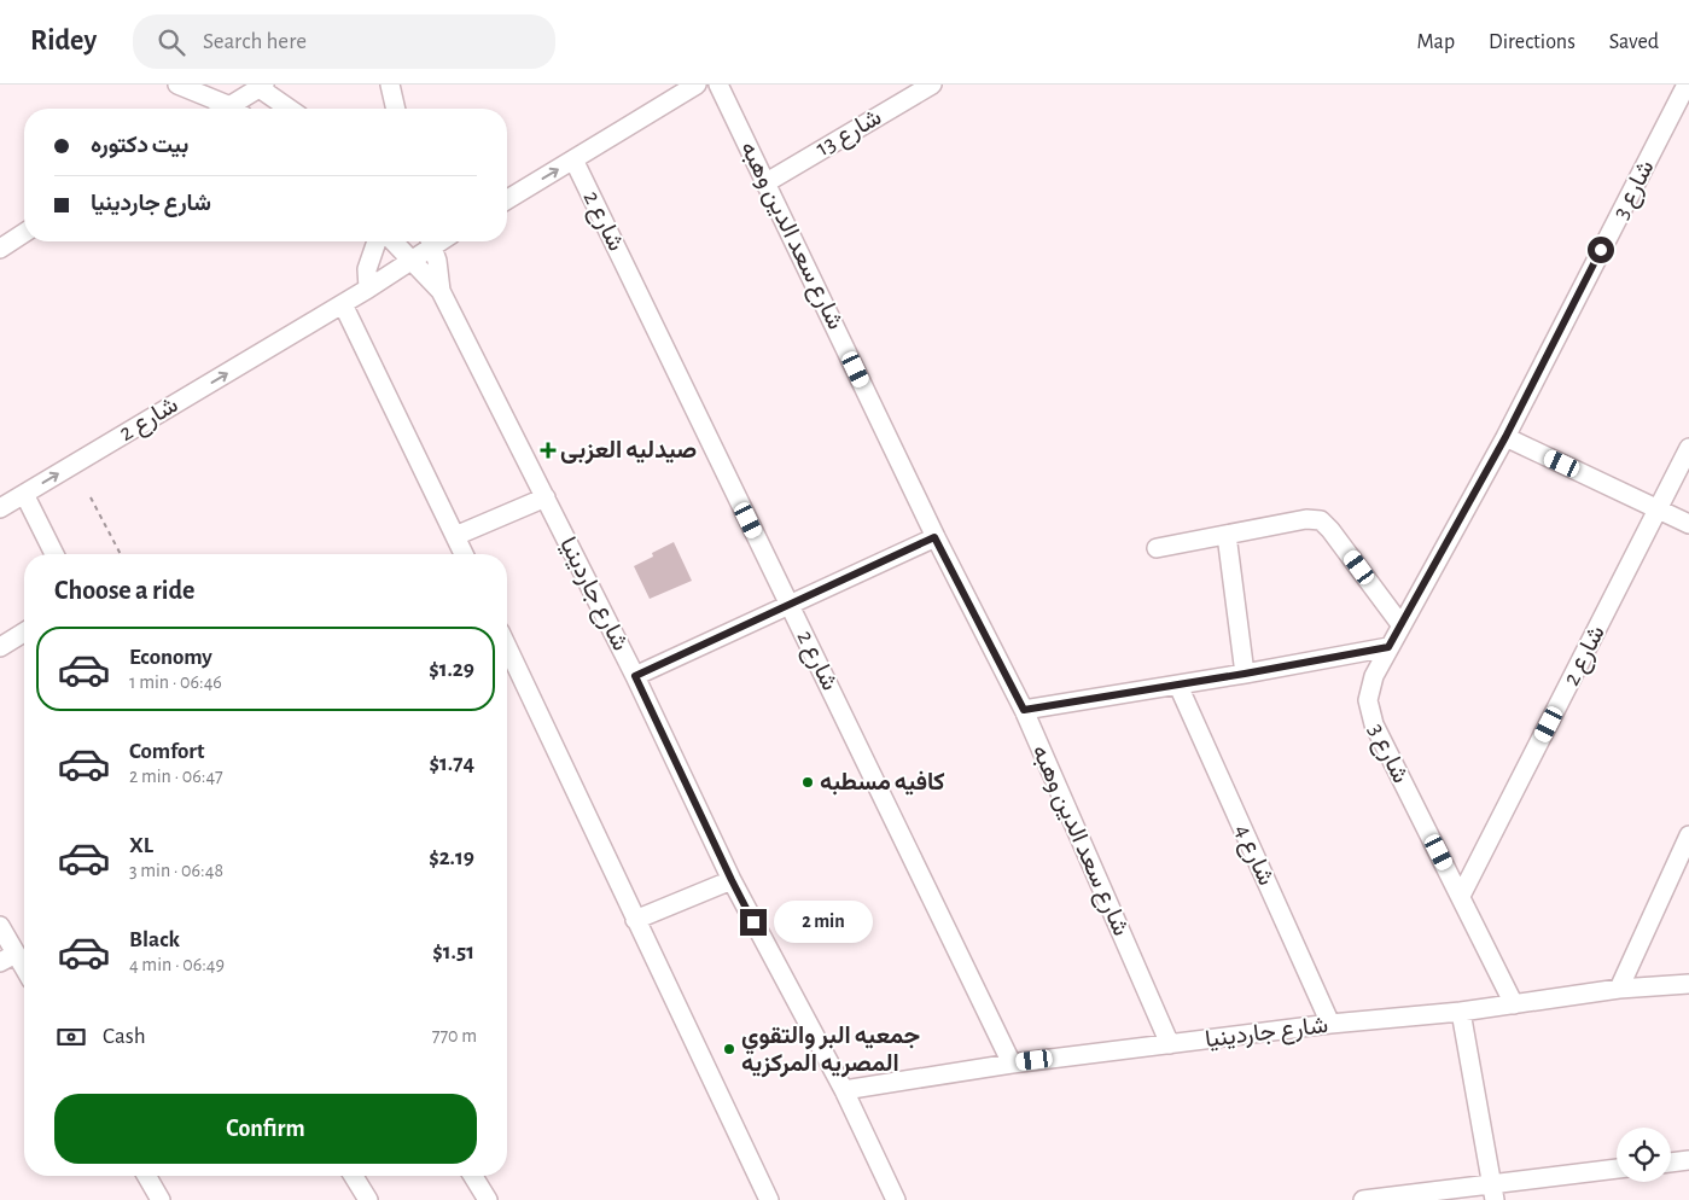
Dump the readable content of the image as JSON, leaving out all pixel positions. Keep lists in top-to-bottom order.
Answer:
{
  "streets": {
    "street": [
      "شارع 13",
      "شارع 3",
      "شارع 2",
      "شارع سعد الدين وهبه",
      "شارع جاردينيا",
      "شارع 4"
    ]
  },
  "crossings": [
    ["شارع 13", "شارع سعد الدين وهبه"],
    ["شارع 3", "شارع 2"],
    ["شارع 3", "شارع جاردينيا"],
    ["شارع 2", "شارع جاردينيا"],
    ["شارع سعد الدين وهبه", "شارع جاردينيا"],
    ["شارع جاردينيا", "شارع 4"]
  ],
  "places": {
    "health": ["صيدليه العزبى"],
    "other": ["كافيه مسطبه", "جمعيه البر والتقوي المصريه المركزيه"]
  },
  "page": {
    "header": "Ridey",
    "search": "Search here",
    "nav": ["Map", "Directions", "Saved"],
    "banner": ["بيت دكتوره", "شارع جاردينيا"],
    "heading": "Choose a ride",
    "list": [
      {
        "name": "Economy",
        "note": "1 min · 06:46",
        "value": "$1.29"
      },
      {
        "name": "Comfort",
        "note": "2 min · 06:47",
        "value": "$1.74"
      },
      {
        "name": "XL",
        "note": "3 min · 06:48",
        "value": "$2.19"
      },
      {
        "name": "Black",
        "note": "4 min · 06:49",
        "value": "$1.51"
      }
    ],
    "bubble": "2 min",
    "pay": ["Cash", "770 m"],
    "buttons": "Confirm"
  }
}
